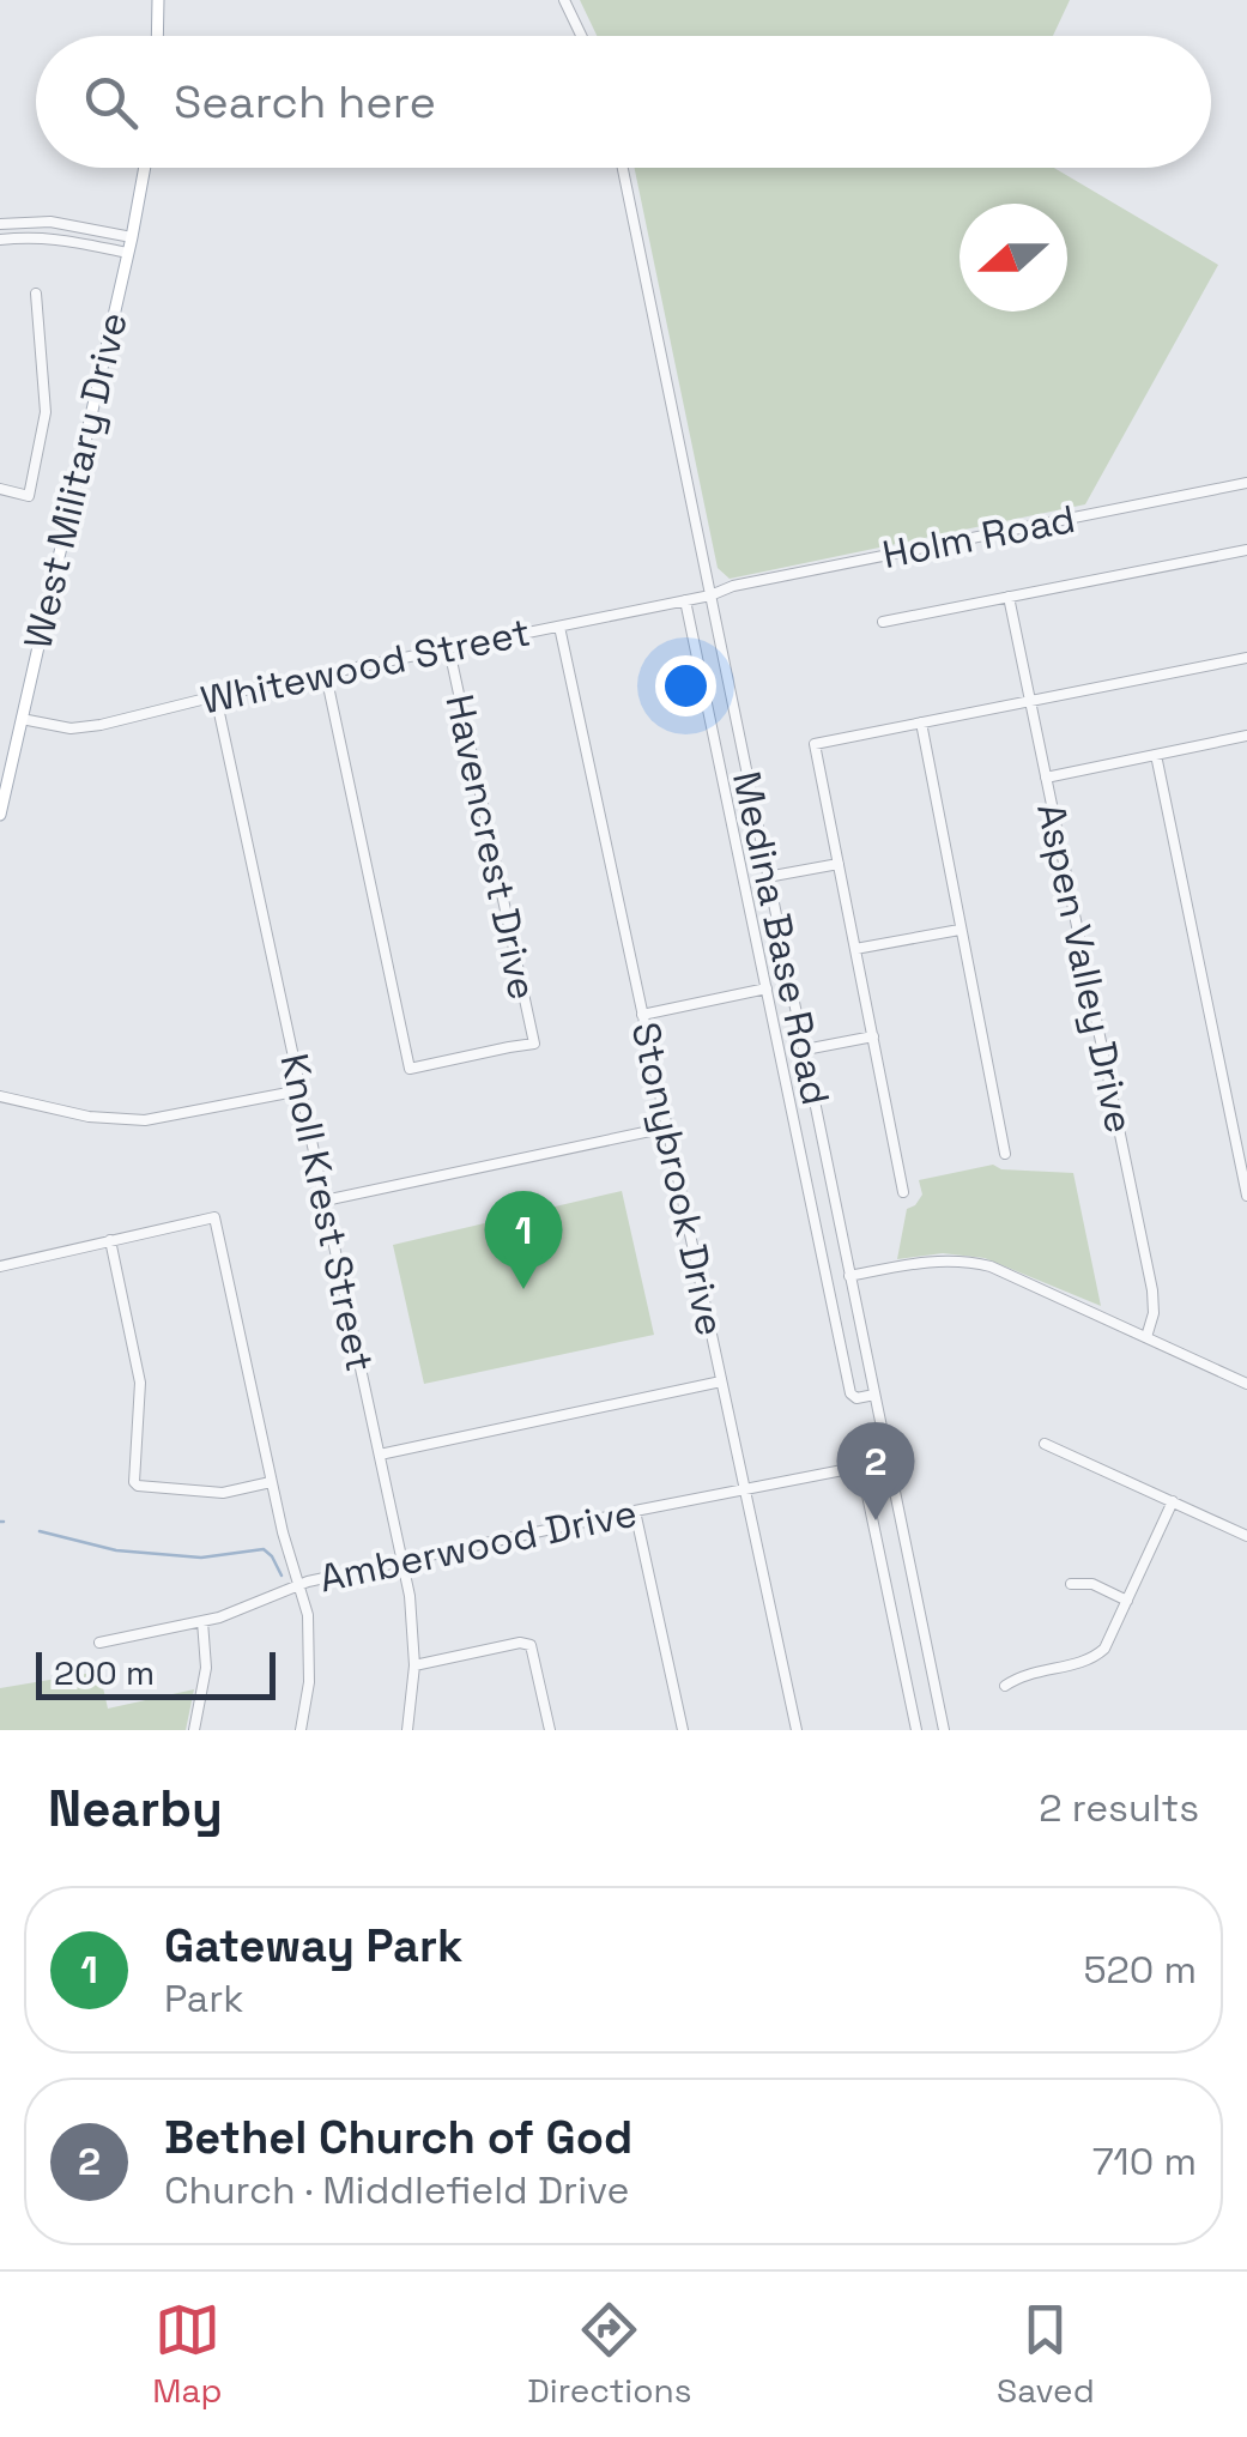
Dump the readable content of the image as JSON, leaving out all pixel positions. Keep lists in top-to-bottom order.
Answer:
{
  "streets": {
    "main road": ["West Military Drive"],
    "street": [
      "Holm Road",
      "Whitewood Street",
      "Havencrest Drive",
      "Medina Base Road",
      "Aspen Valley Drive",
      "Stonybrook Drive",
      "Knoll Krest Street",
      "Amberwood Drive"
    ]
  },
  "crossings": [
    ["West Military Drive", "Whitewood Street"],
    ["Holm Road", "Whitewood Street"],
    ["Holm Road", "Medina Base Road"],
    ["Whitewood Street", "Havencrest Drive"],
    ["Whitewood Street", "Medina Base Road"],
    ["Whitewood Street", "Stonybrook Drive"],
    ["Whitewood Street", "Knoll Krest Street"],
    ["Stonybrook Drive", "Amberwood Drive"],
    ["Knoll Krest Street", "Amberwood Drive"]
  ],
  "scale_bar": "200 m",
  "north": "left",
  "page": {
    "search": "Search here",
    "pins": ["1", "2"],
    "scale": "200 m",
    "heading": ["Nearby", "2 results"],
    "list": [
      {
        "mark": "1",
        "name": "Gateway Park",
        "note": "Park",
        "value": "520 m"
      },
      {
        "mark": "2",
        "name": "Bethel Church of God",
        "note": "Church · Middlefield Drive",
        "value": "710 m"
      }
    ],
    "nav": ["Map", "Directions", "Saved"]
  }
}
